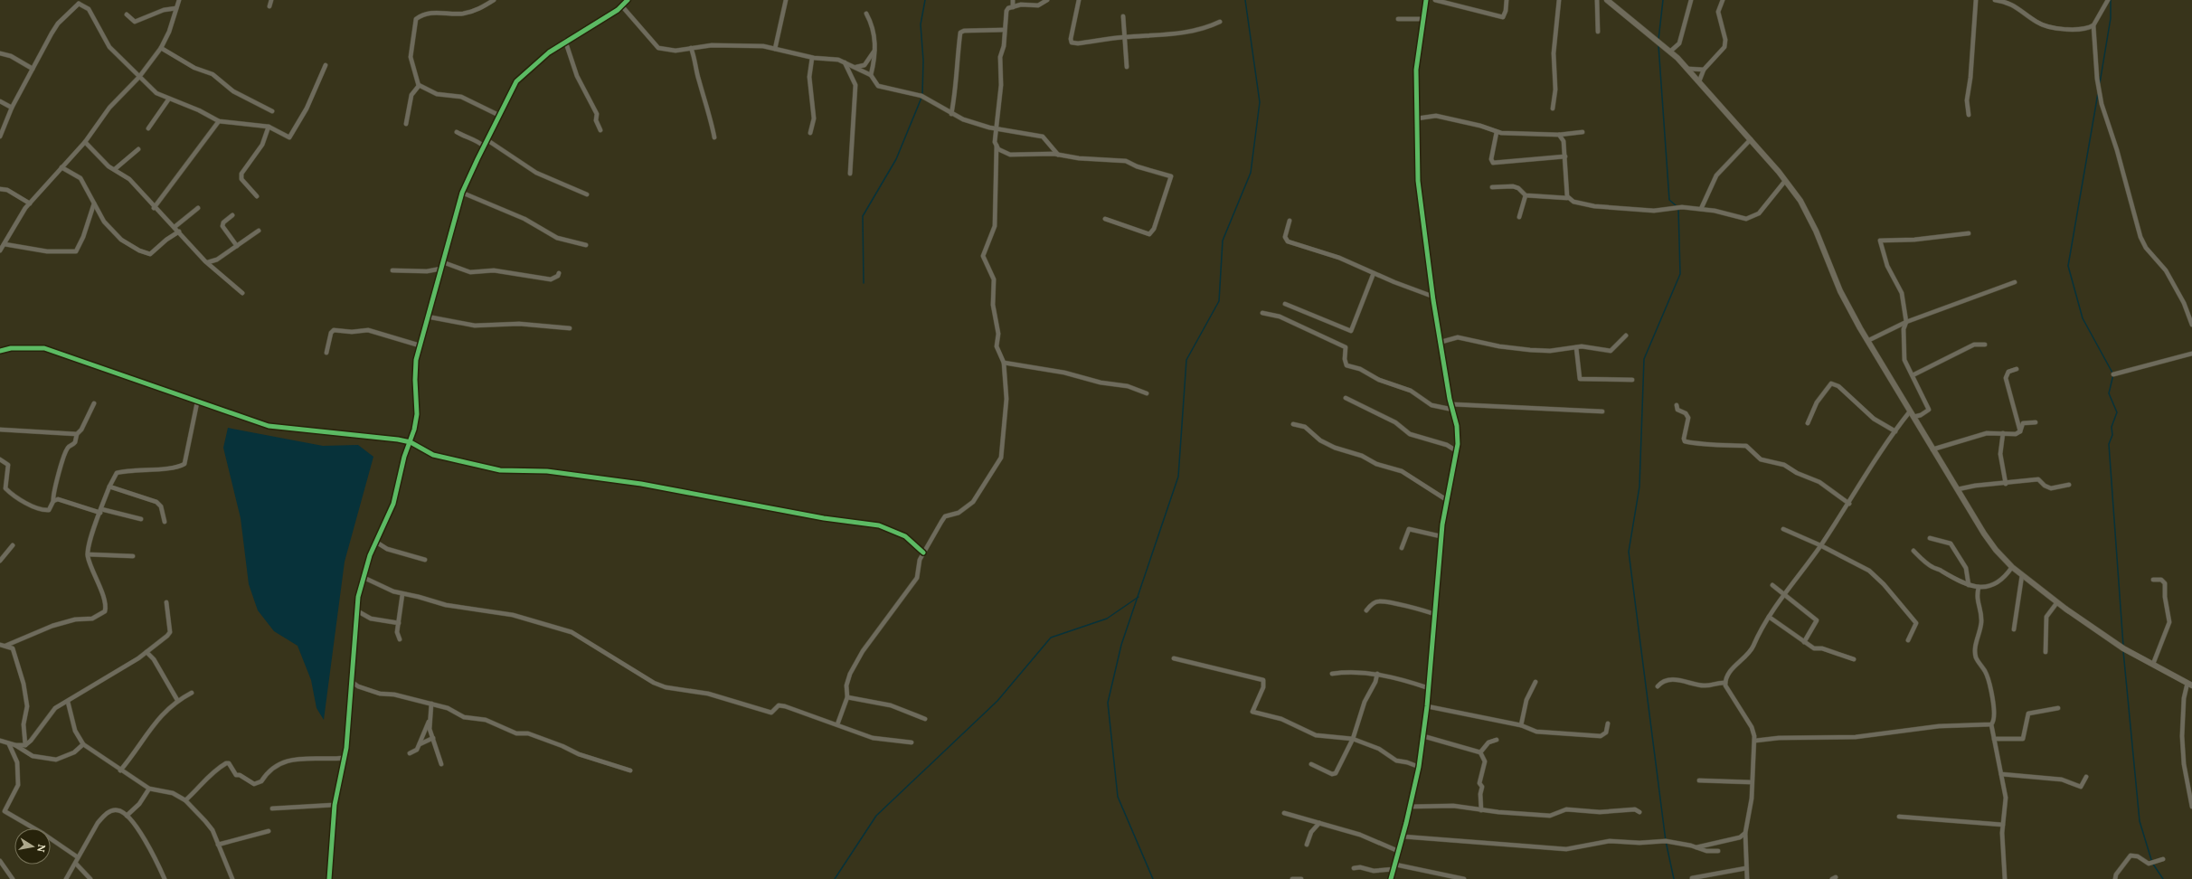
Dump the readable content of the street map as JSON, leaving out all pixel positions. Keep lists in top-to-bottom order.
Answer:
{
  "north": "right"
}
